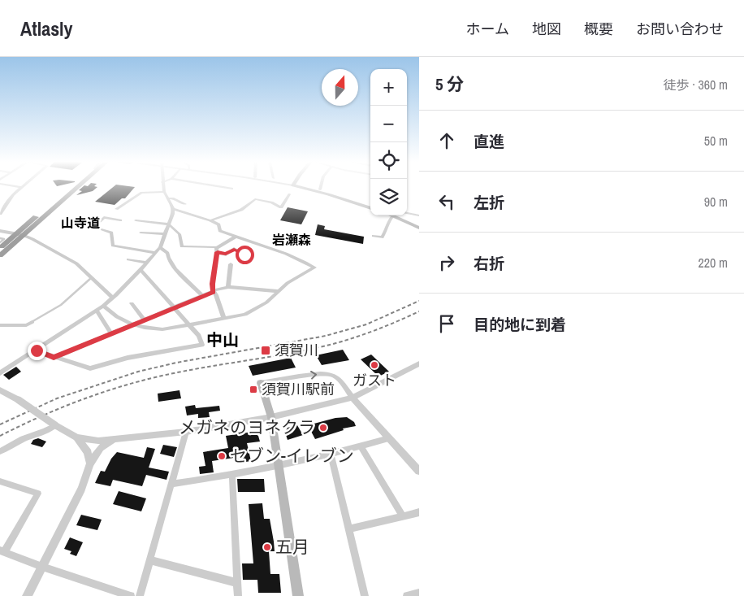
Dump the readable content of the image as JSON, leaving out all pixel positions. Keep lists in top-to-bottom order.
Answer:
{
  "districts": ["山寺道", "岩瀬森", "中山"],
  "places": {
    "transit": ["須賀川", "須賀川駅前"],
    "other": [
      "ガスト",
      "メガネのヨネクラ",
      "セブン-イレブン",
      "五月"
    ]
  },
  "north": "top",
  "page": {
    "header": "Atlasly",
    "nav": [
      "ホーム",
      "地図",
      "概要",
      "お問い合わせ"
    ],
    "heading": ["5 分", "徒歩 · 360 m"],
    "map_buttons": ["+", "−"],
    "list": [
      ["直進", "50 m"],
      ["左折", "90 m"],
      ["右折", "220 m"],
      "目的地に到着"
    ]
  }
}
